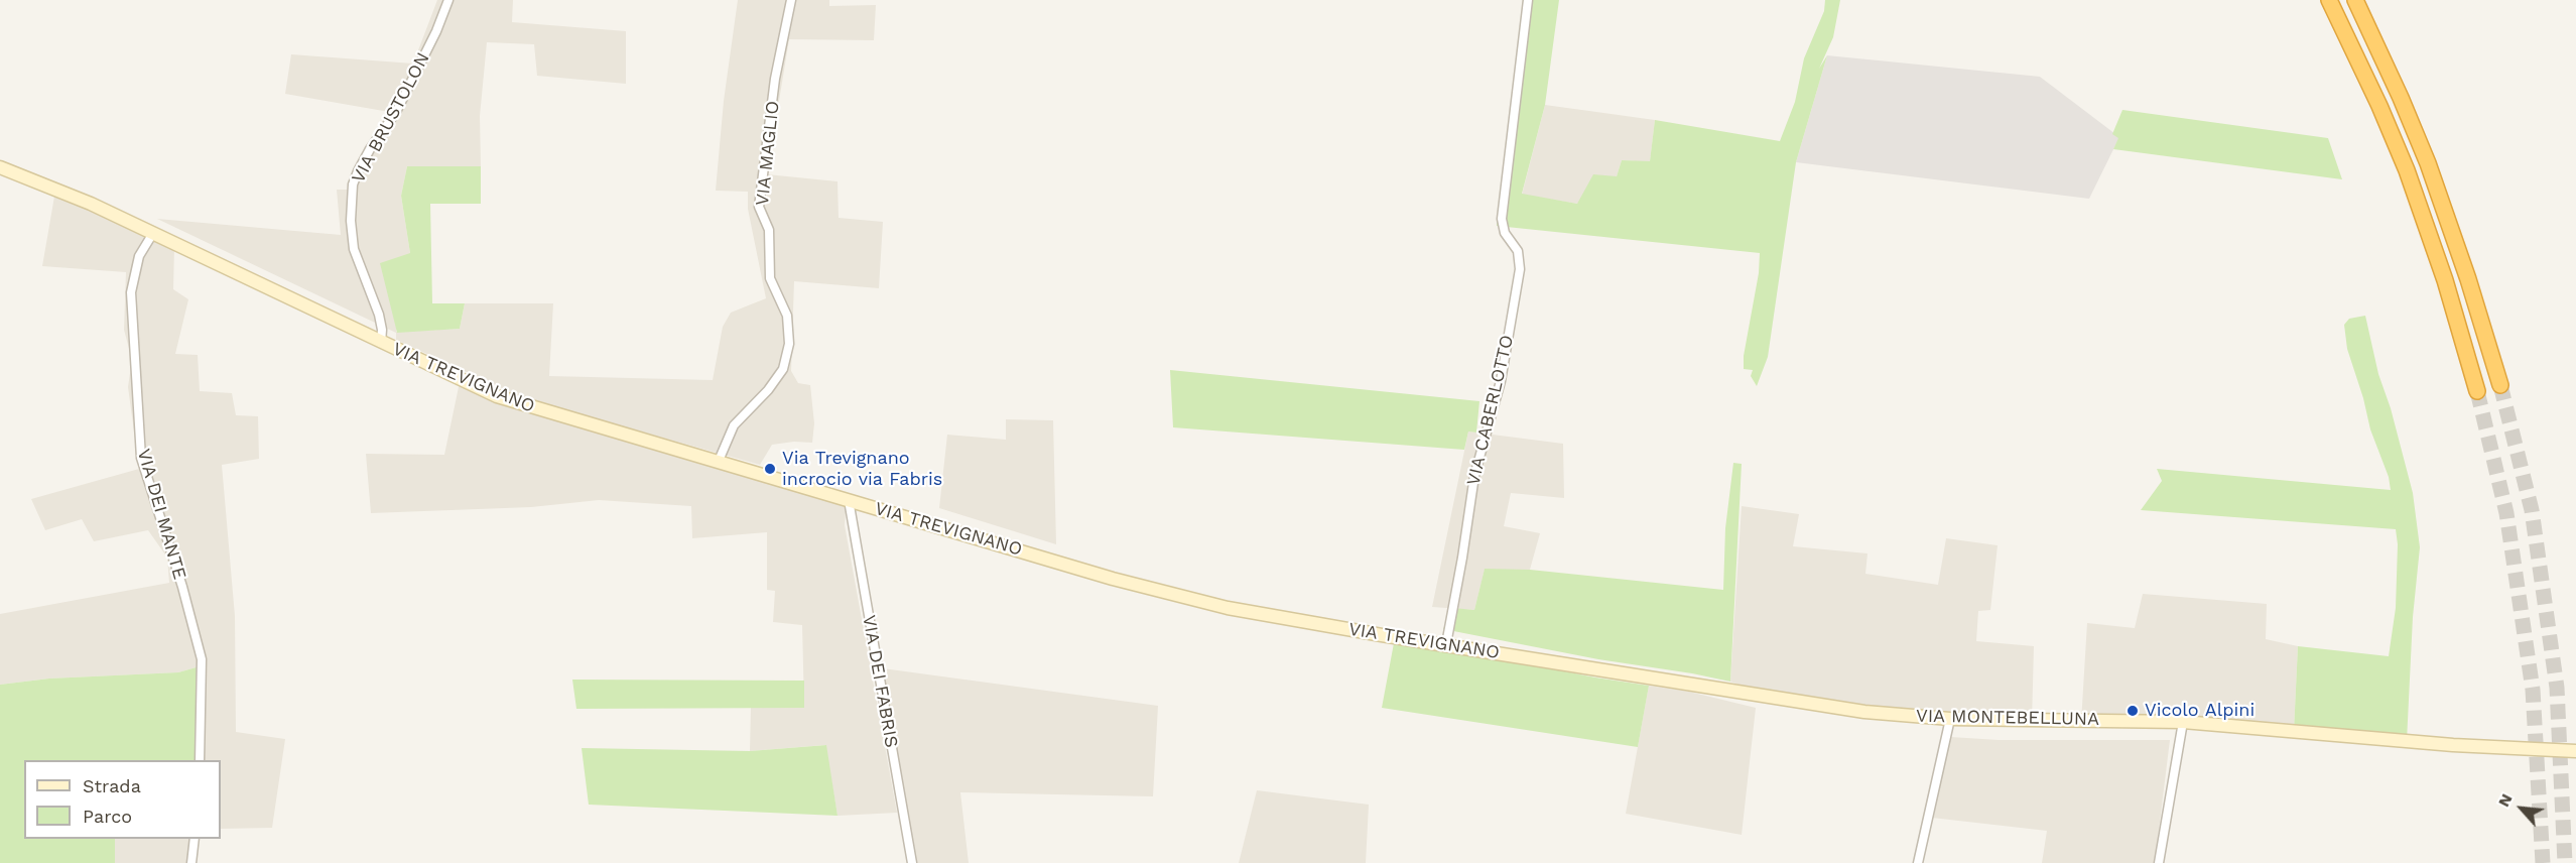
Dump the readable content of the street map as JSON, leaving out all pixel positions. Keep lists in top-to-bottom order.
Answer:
{
  "streets": {
    "main road": ["VIA TREVIGNANO", "VIA MONTEBELLUNA"],
    "street": [
      "VIA BRUSTOLON",
      "VIA MAGLIO",
      "VIA CABERLOTTO",
      "VIA DEI MANTE",
      "VIA DEI FABRIS"
    ]
  },
  "crossings": [
    ["VIA BRUSTOLON", "VIA TREVIGNANO"],
    ["VIA MAGLIO", "VIA TREVIGNANO"],
    ["VIA TREVIGNANO", "VIA CABERLOTTO"],
    ["VIA TREVIGNANO", "VIA DEI MANTE"],
    ["VIA TREVIGNANO", "VIA DEI FABRIS"],
    ["VIA TREVIGNANO", "VIA MONTEBELLUNA"]
  ],
  "places": ["Via Trevignano incrocio via Fabris", "Vicolo Alpini"],
  "legend": ["Strada", "Parco"],
  "north": "top left"
}
